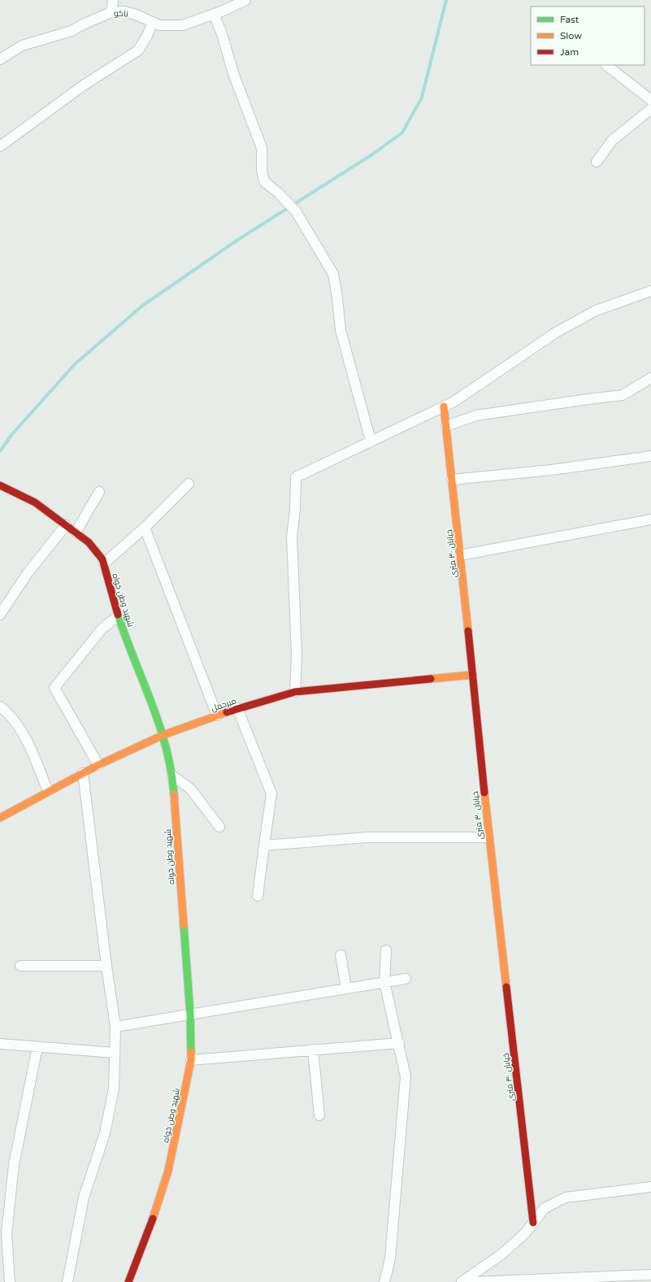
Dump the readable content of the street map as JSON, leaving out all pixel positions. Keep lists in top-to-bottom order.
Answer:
{
  "streets": {
    "street": [
      "ناکو",
      "خیابان ۳۰ متری",
      "شهید وطن خواه",
      "میرحمل"
    ]
  },
  "crossings": [
    ["خیابان ۳۰ متری", "میرحمل"],
    ["شهید وطن خواه", "میرحمل"]
  ],
  "legend": ["Fast", "Slow", "Jam"]
}
